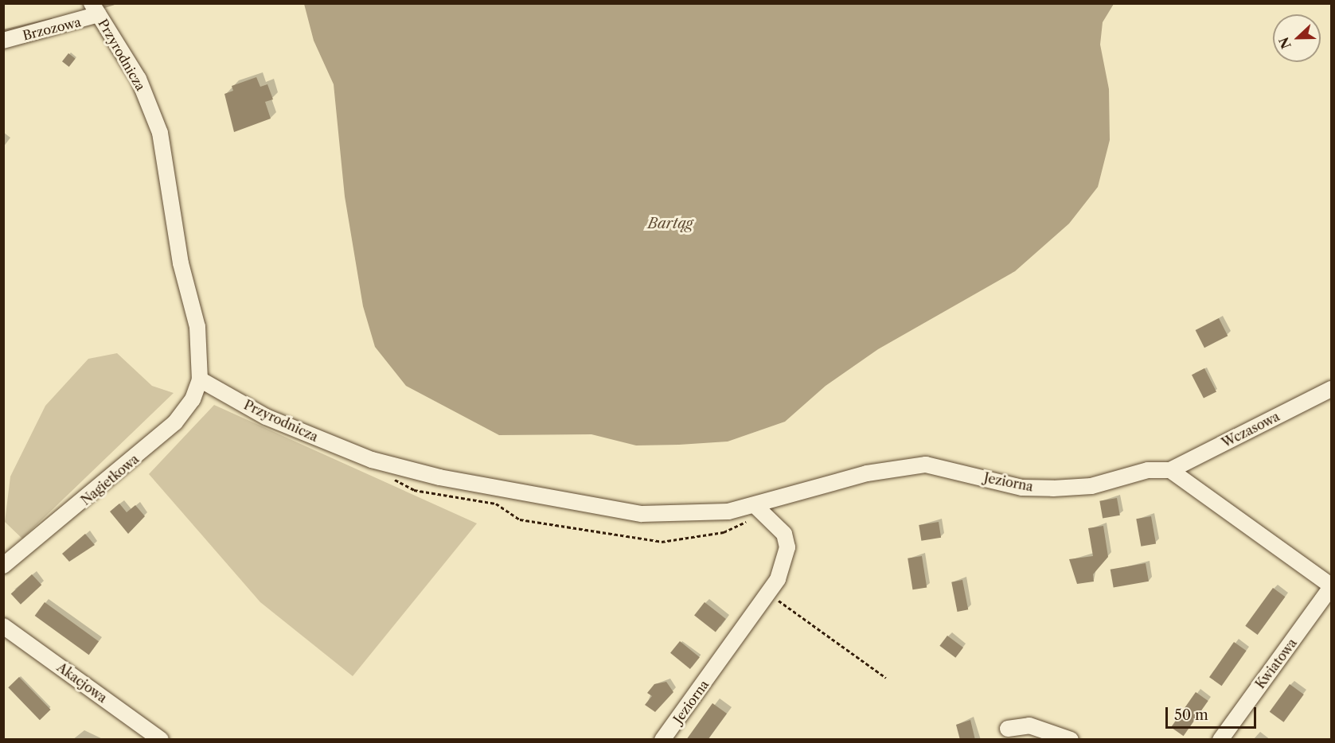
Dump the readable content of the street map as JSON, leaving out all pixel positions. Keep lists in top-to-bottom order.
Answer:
{
  "streets": {
    "street": [
      "Brzozowa",
      "Przyrodnicza",
      "Wczasowa",
      "Nagietkowa",
      "Jeziorna",
      "Kwiatowa",
      "Akacjowa"
    ]
  },
  "crossings": [
    ["Brzozowa", "Przyrodnicza"],
    ["Przyrodnicza", "Nagietkowa"],
    ["Przyrodnicza", "Jeziorna"],
    ["Wczasowa", "Jeziorna"]
  ],
  "water": ["Bartąg"],
  "scale_bar": "50 m",
  "north": "left"
}
